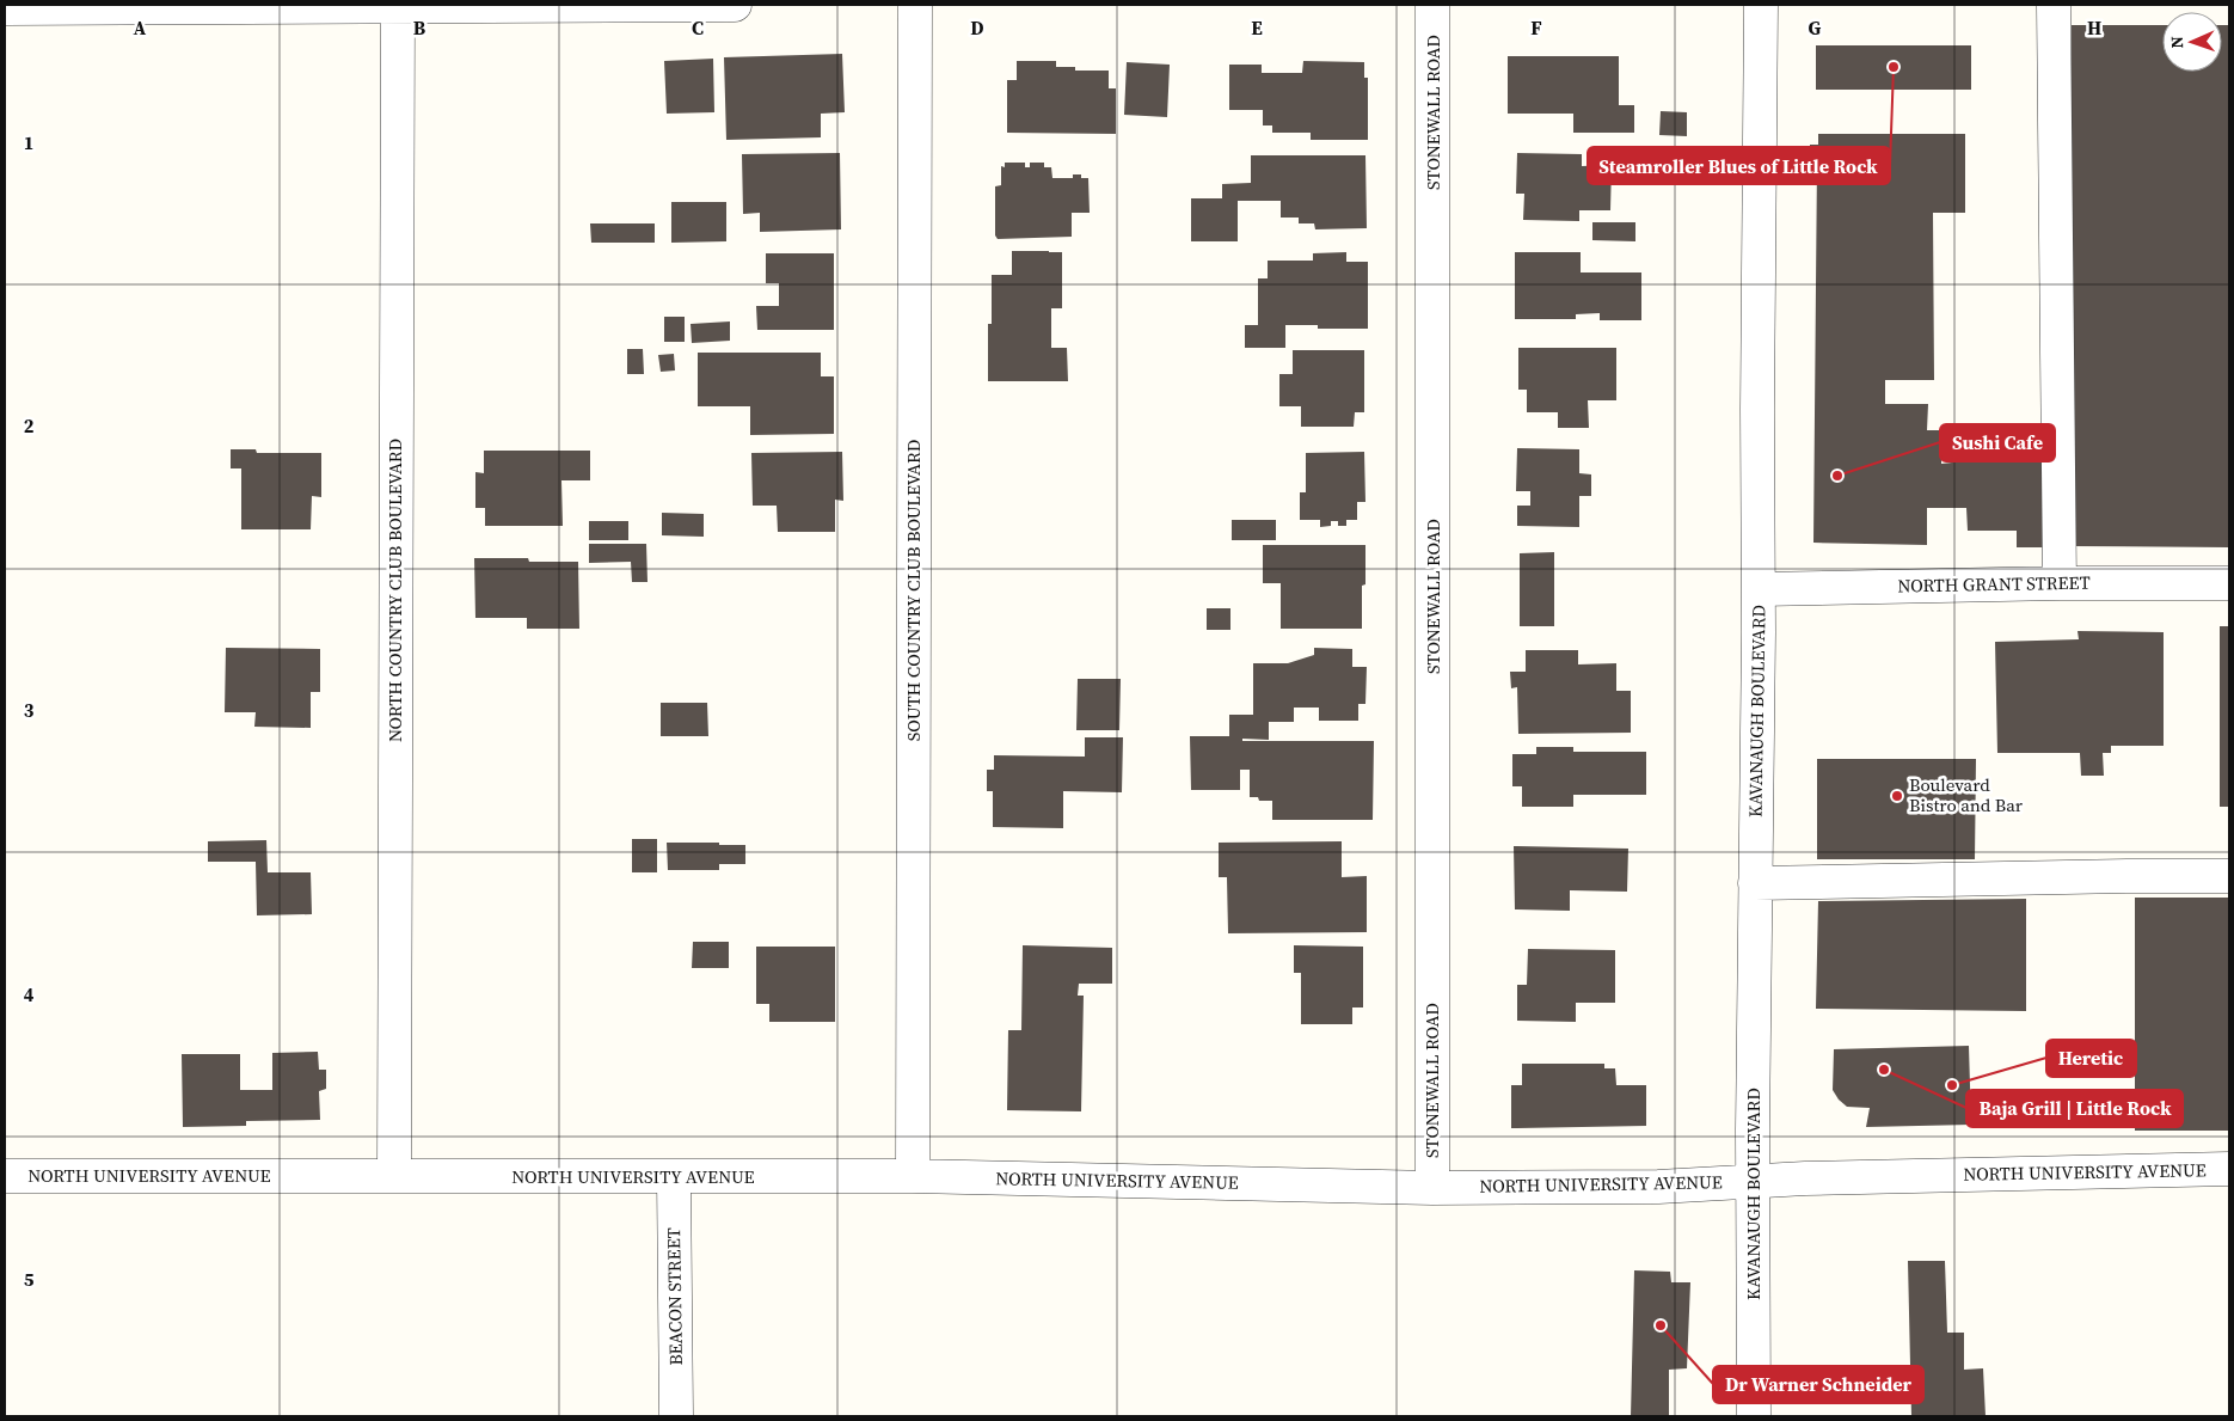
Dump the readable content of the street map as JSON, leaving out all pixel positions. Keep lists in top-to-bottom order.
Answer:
{
  "streets": {
    "street": [
      "STONEWALL ROAD",
      "NORTH GRANT STREET",
      "NORTH COUNTRY CLUB BOULEVARD",
      "SOUTH COUNTRY CLUB BOULEVARD",
      "KAVANAUGH BOULEVARD",
      "NORTH UNIVERSITY AVENUE",
      "BEACON STREET"
    ]
  },
  "crossings": [
    ["STONEWALL ROAD", "NORTH UNIVERSITY AVENUE"],
    ["NORTH GRANT STREET", "KAVANAUGH BOULEVARD"],
    ["NORTH COUNTRY CLUB BOULEVARD", "NORTH UNIVERSITY AVENUE"],
    ["SOUTH COUNTRY CLUB BOULEVARD", "NORTH UNIVERSITY AVENUE"],
    ["KAVANAUGH BOULEVARD", "NORTH UNIVERSITY AVENUE"],
    ["NORTH UNIVERSITY AVENUE", "BEACON STREET"]
  ],
  "places": [
    "Steamroller Blues of Little Rock",
    "Sushi Cafe",
    "Boulevard Bistro and Bar",
    "Baja Grill | Little Rock",
    "Heretic",
    "Dr Warner Schneider"
  ],
  "north": "left",
  "grid": {
    "columns": [
      "A",
      "B",
      "C",
      "D",
      "E",
      "F",
      "G",
      "H"
    ],
    "rows": [
      "1",
      "2",
      "3",
      "4",
      "5"
    ]
  }
}
